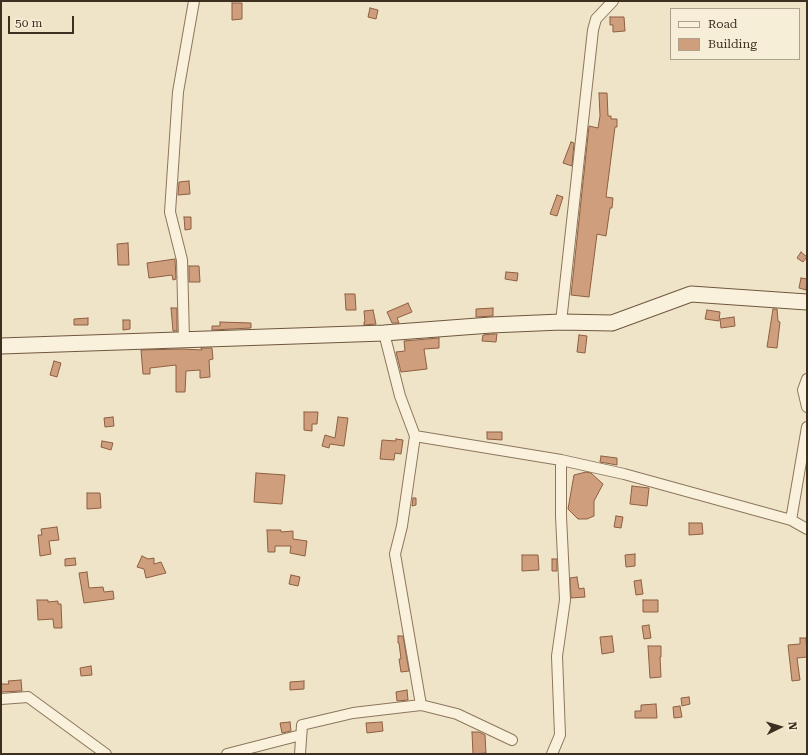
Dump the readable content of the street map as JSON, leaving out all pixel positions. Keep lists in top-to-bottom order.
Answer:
{
  "legend": ["Road", "Building"],
  "scale_bar": "50 m",
  "north": "right"
}
